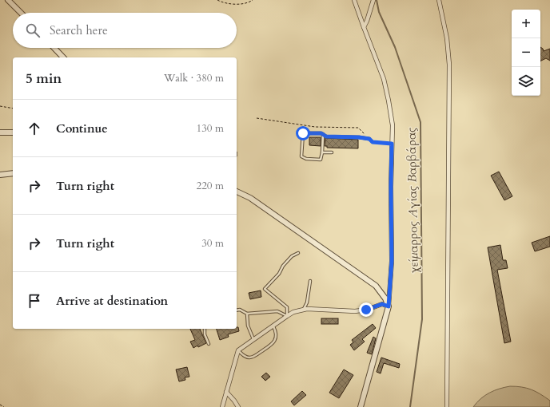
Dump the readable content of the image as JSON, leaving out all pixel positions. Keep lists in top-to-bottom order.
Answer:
{
  "water": ["χείμαρρος Αγίας Βαρβάρας"],
  "page": {
    "map_buttons": ["+", "−"],
    "search": "Search here",
    "heading": ["5 min", "Walk · 380 m"],
    "list": [
      ["Continue", "130 m"],
      ["Turn right", "220 m"],
      ["Turn right", "30 m"],
      "Arrive at destination"
    ]
  }
}
